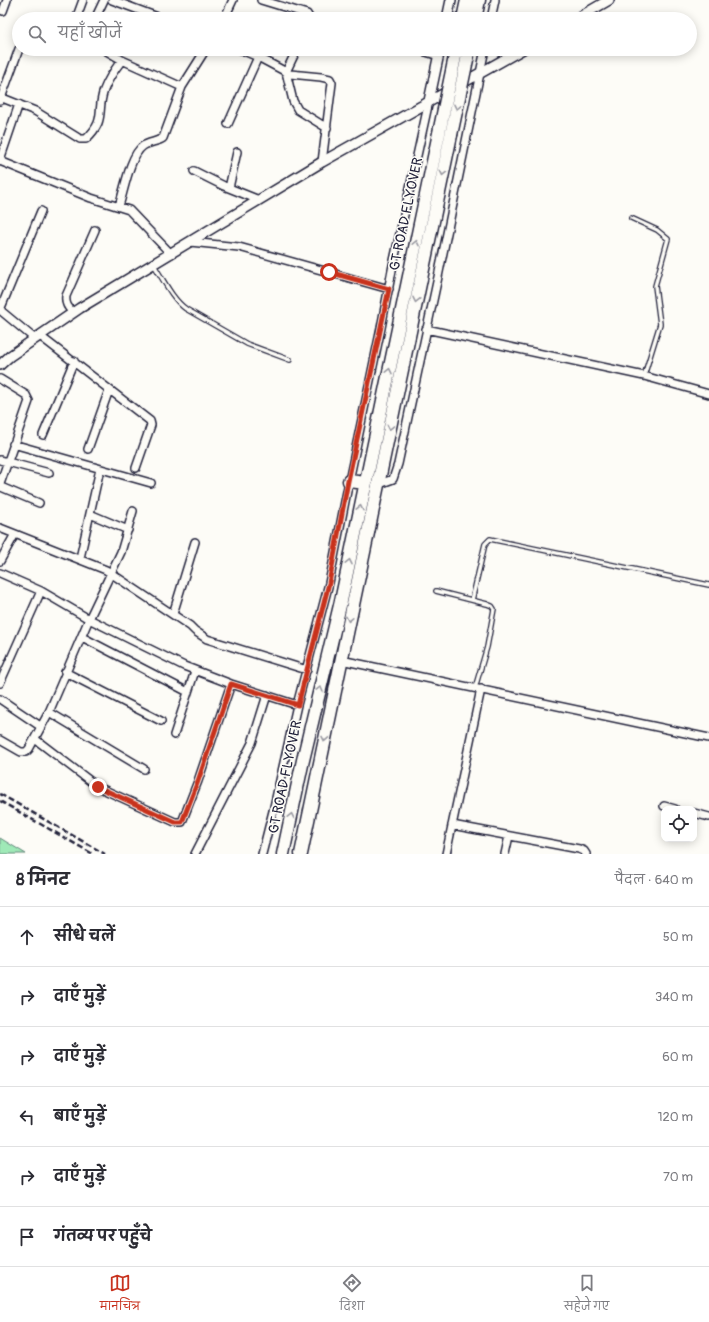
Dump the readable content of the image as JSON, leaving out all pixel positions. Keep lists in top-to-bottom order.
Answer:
{
  "streets": {
    "highway": ["GT ROAD FLYOVER"]
  },
  "page": {
    "search": "यहाँ खोजें",
    "heading": ["8 मिनट", "पैदल · 640 m"],
    "list": [
      ["सीधे चलें", "50 m"],
      ["दाएँ मुड़ें", "340 m"],
      ["दाएँ मुड़ें", "60 m"],
      ["बाएँ मुड़ें", "120 m"],
      ["दाएँ मुड़ें", "70 m"],
      "गंतव्य पर पहुँचे"
    ],
    "nav": ["मानचित्र", "दिशा", "सहेजे गए"]
  }
}
